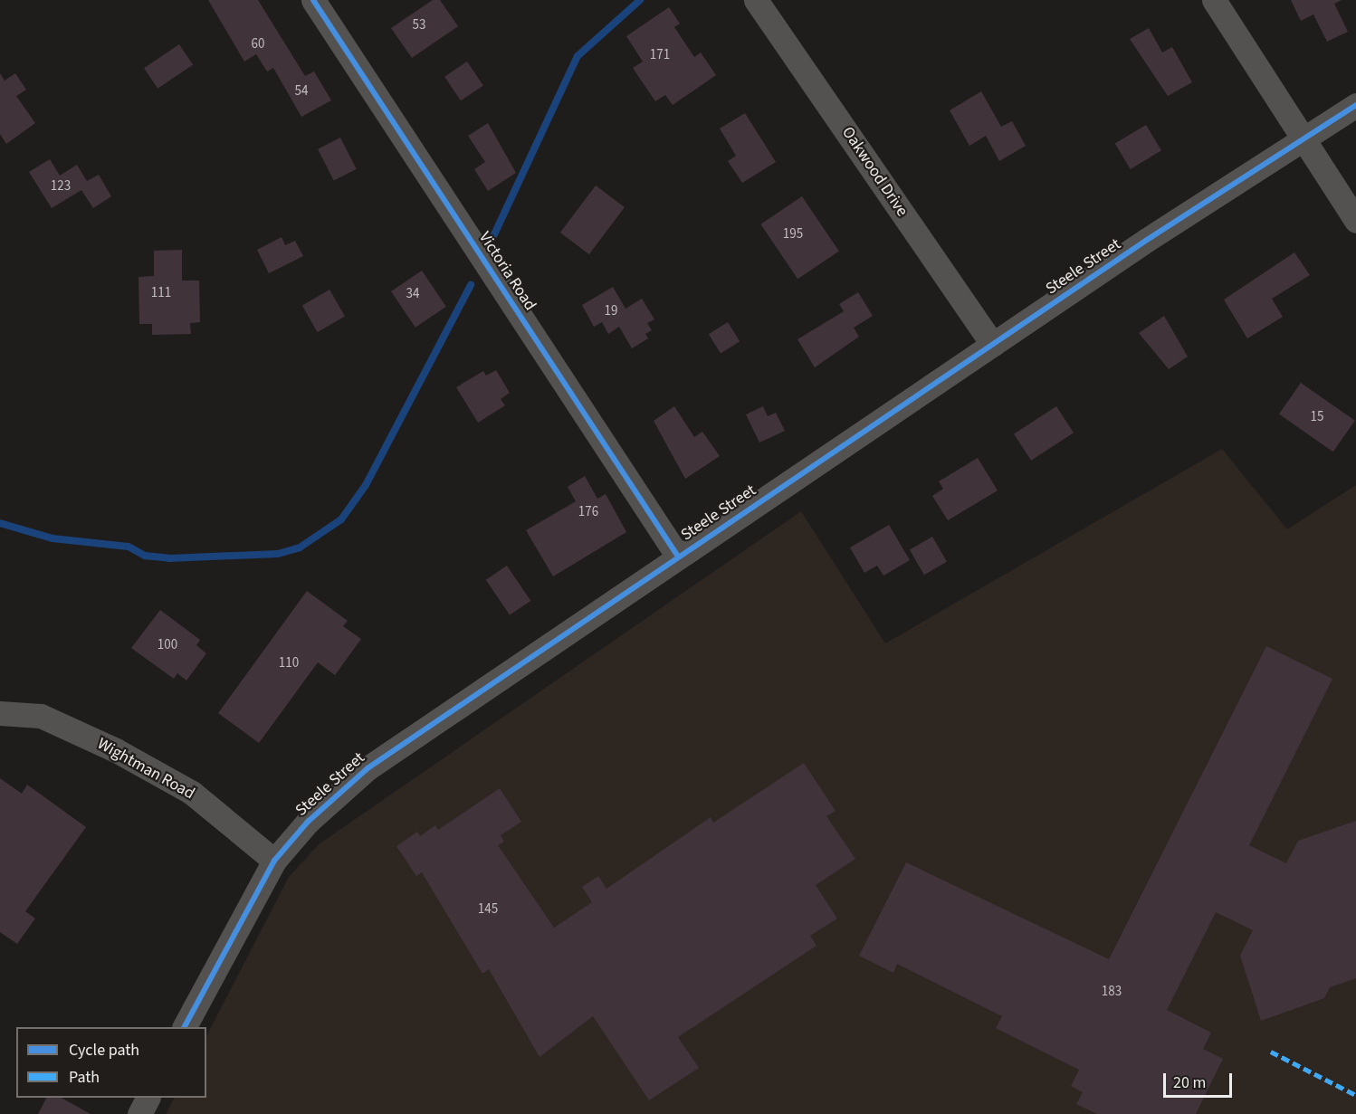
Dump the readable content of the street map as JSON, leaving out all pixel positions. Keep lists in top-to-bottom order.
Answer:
{
  "streets": {
    "street": [
      "Oakwood Drive",
      "Steele Street",
      "Victoria Road",
      "Wightman Road"
    ]
  },
  "crossings": [
    ["Oakwood Drive", "Steele Street"],
    ["Steele Street", "Victoria Road"],
    ["Steele Street", "Wightman Road"]
  ],
  "house_numbers": [
    "53",
    "60",
    "171",
    "54",
    "123",
    "195",
    "111",
    "34",
    "19",
    "15",
    "176",
    "100",
    "110",
    "145",
    "183"
  ],
  "legend": ["Cycle path", "Path"],
  "scale_bar": "20 m"
}
